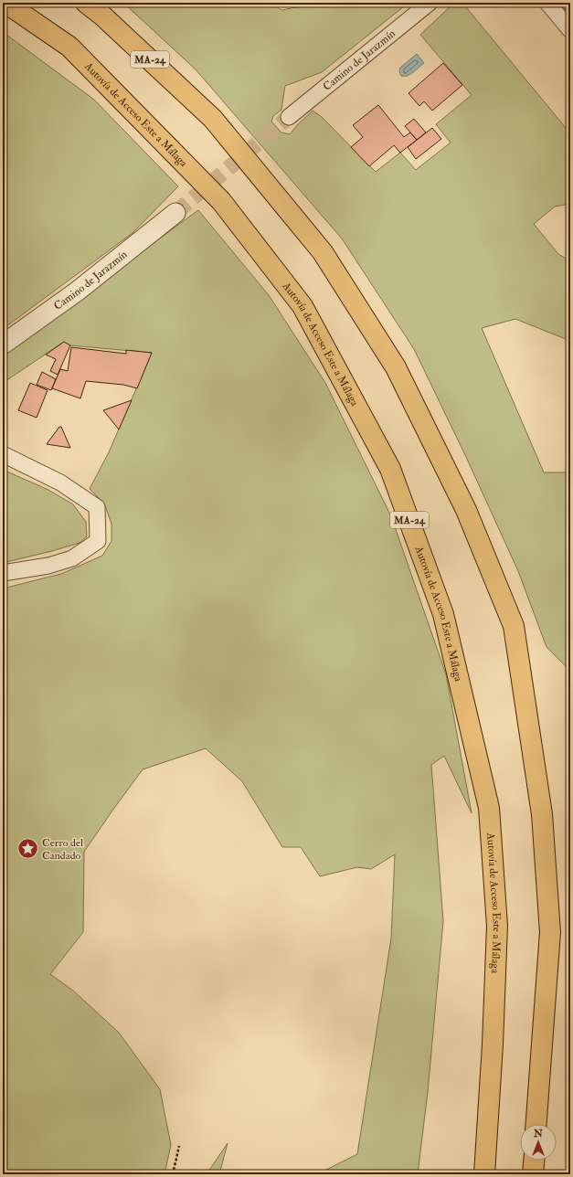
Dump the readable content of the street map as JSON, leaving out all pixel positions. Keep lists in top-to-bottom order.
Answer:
{
  "streets": {
    "highway": ["MA-24", "Autovía de Acceso Este a Málaga"],
    "street": ["Camino de Jarazmín"]
  },
  "places": {
    "place": ["Cerro del Candado"]
  },
  "north": "top"
}
